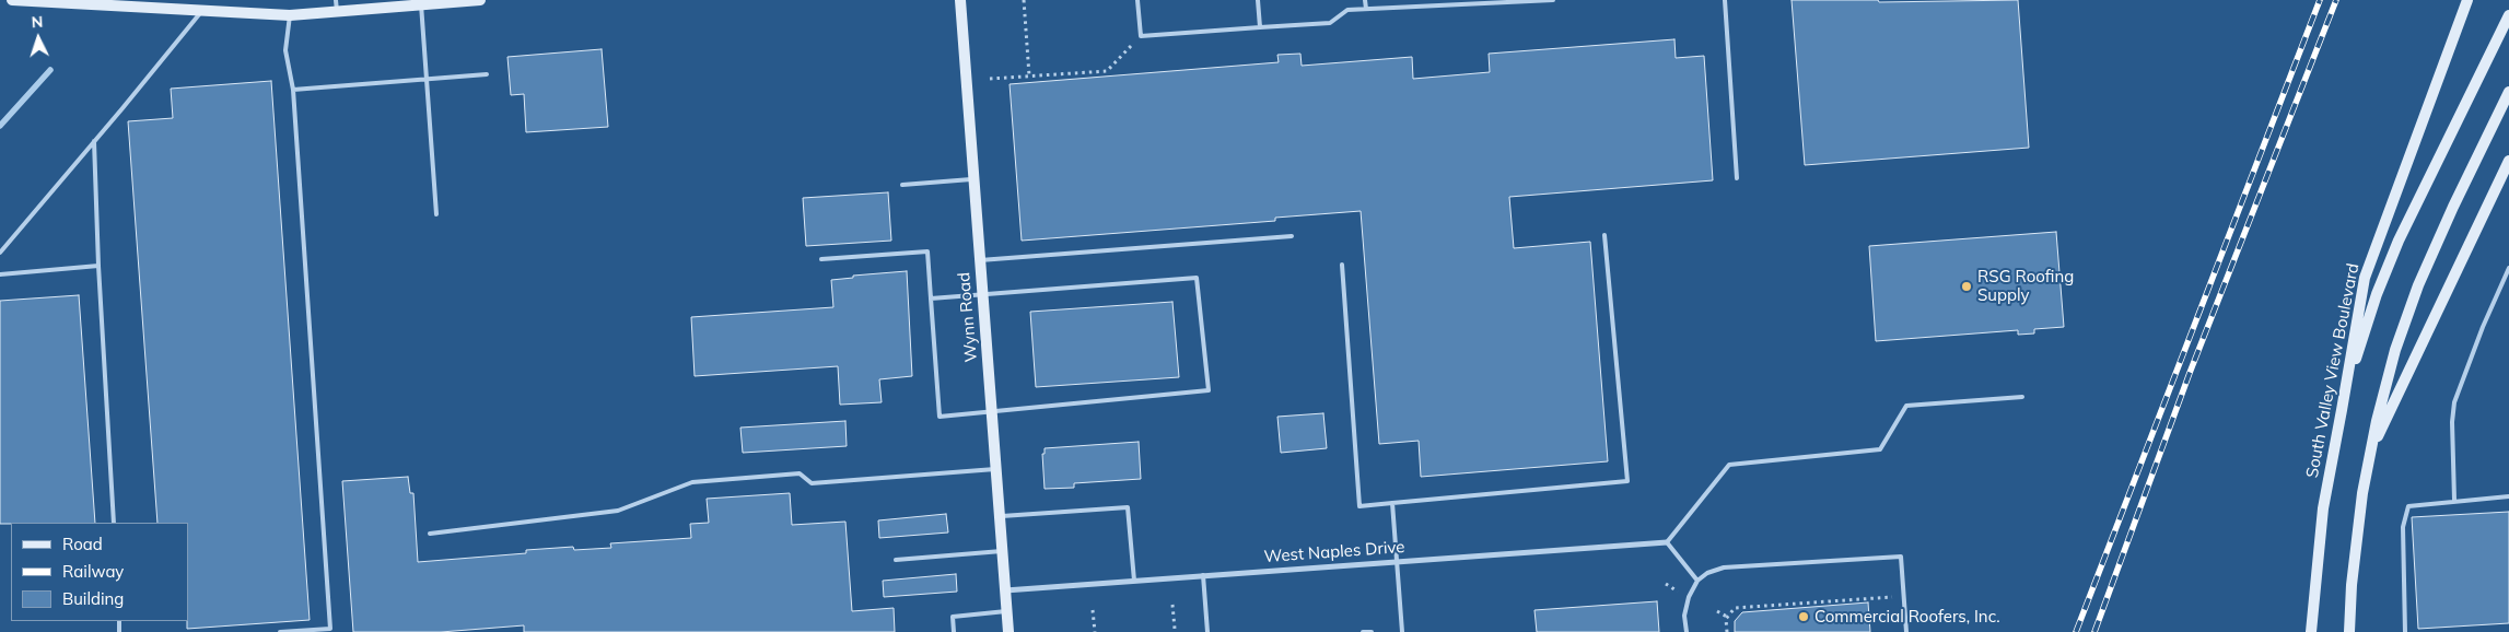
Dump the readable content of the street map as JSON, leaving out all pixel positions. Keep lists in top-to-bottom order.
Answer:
{
  "streets": {
    "main road": ["Wynn Road", "South Valley View Boulevard"],
    "street": ["West Naples Drive"]
  },
  "crossings": [
    ["Wynn Road", "West Naples Drive"]
  ],
  "places": ["RSG Roofing Supply", "Commercial Roofers, Inc."],
  "legend": ["Road", "Railway", "Building"],
  "north": "top"
}
